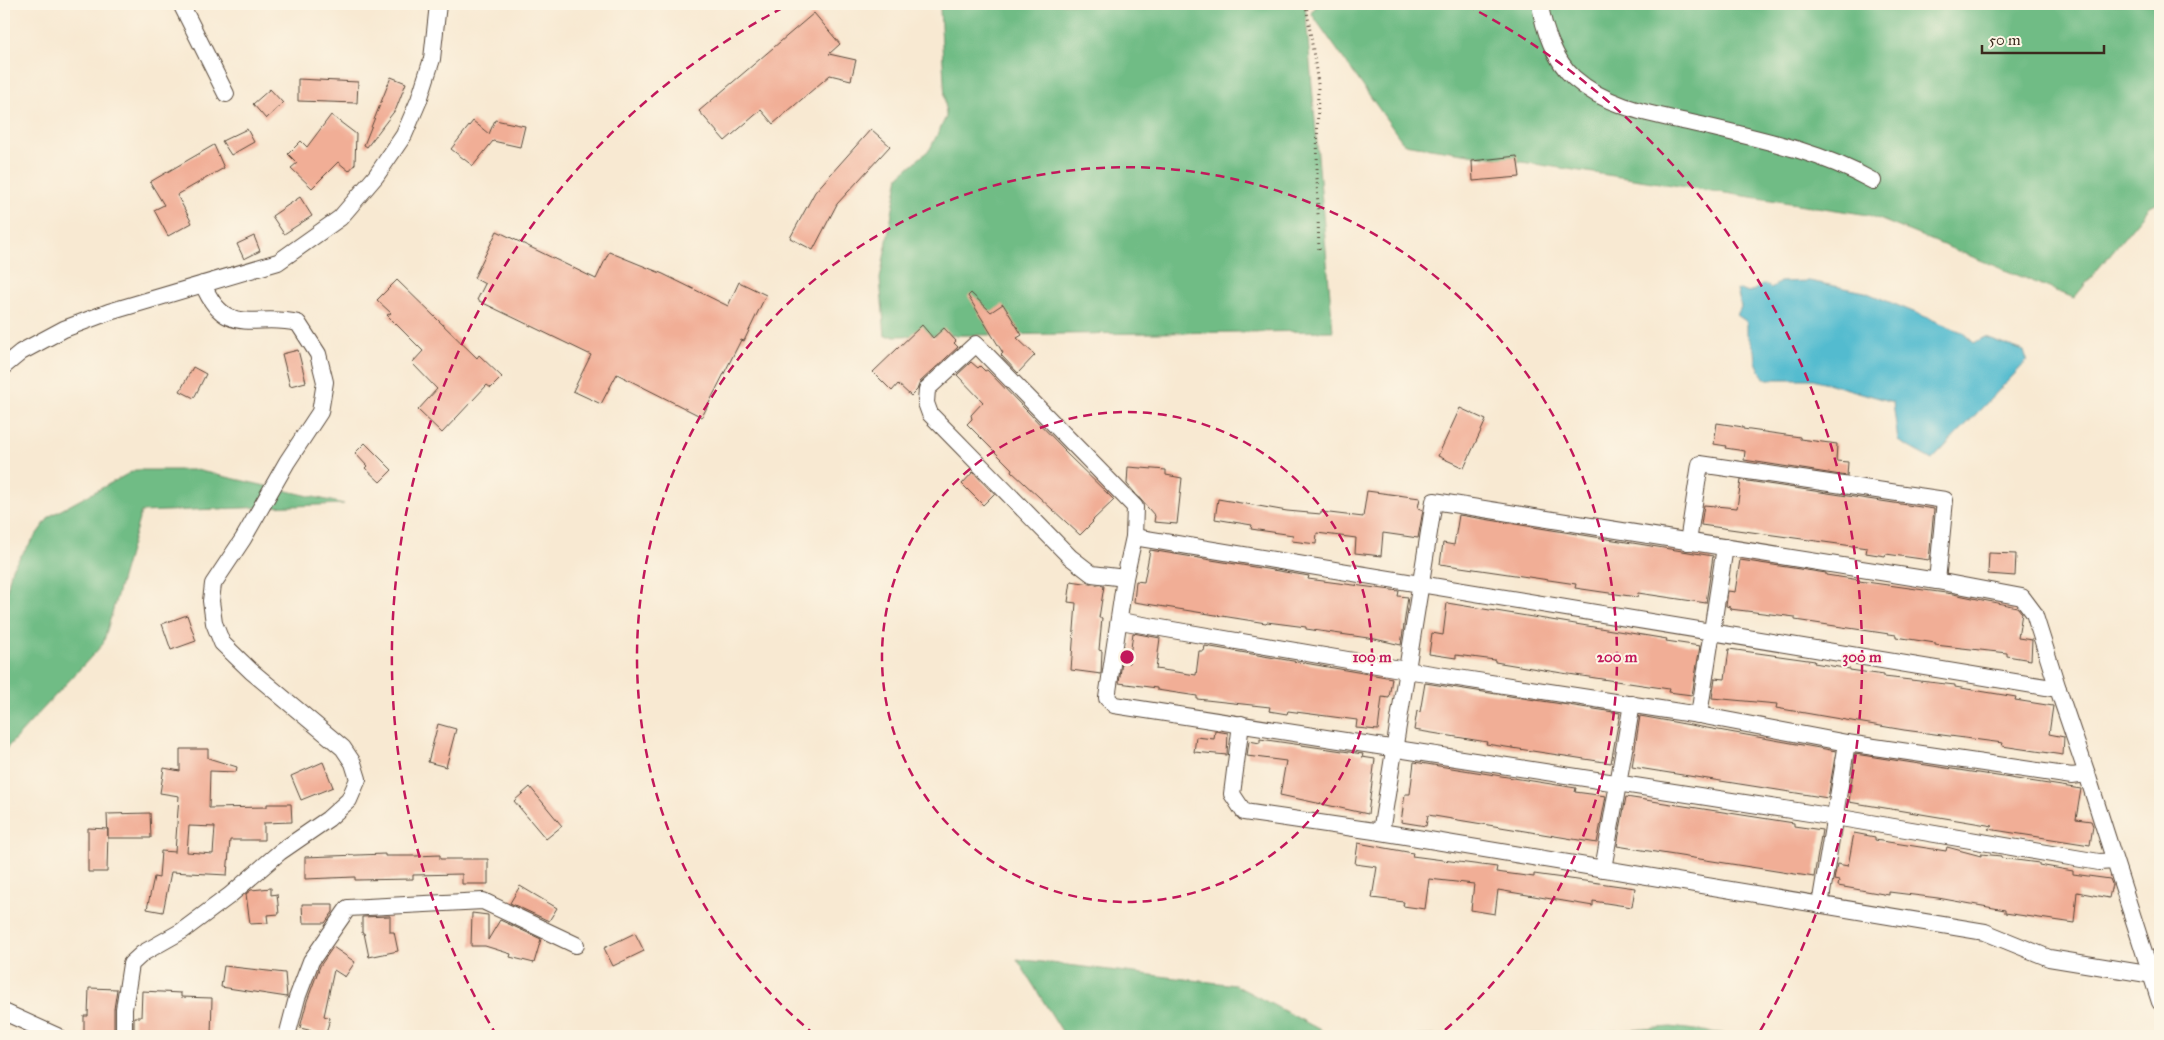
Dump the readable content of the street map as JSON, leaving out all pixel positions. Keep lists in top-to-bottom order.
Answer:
{
  "scale_bar": "50 m",
  "rings": ["100 m", "200 m", "300 m"]
}
